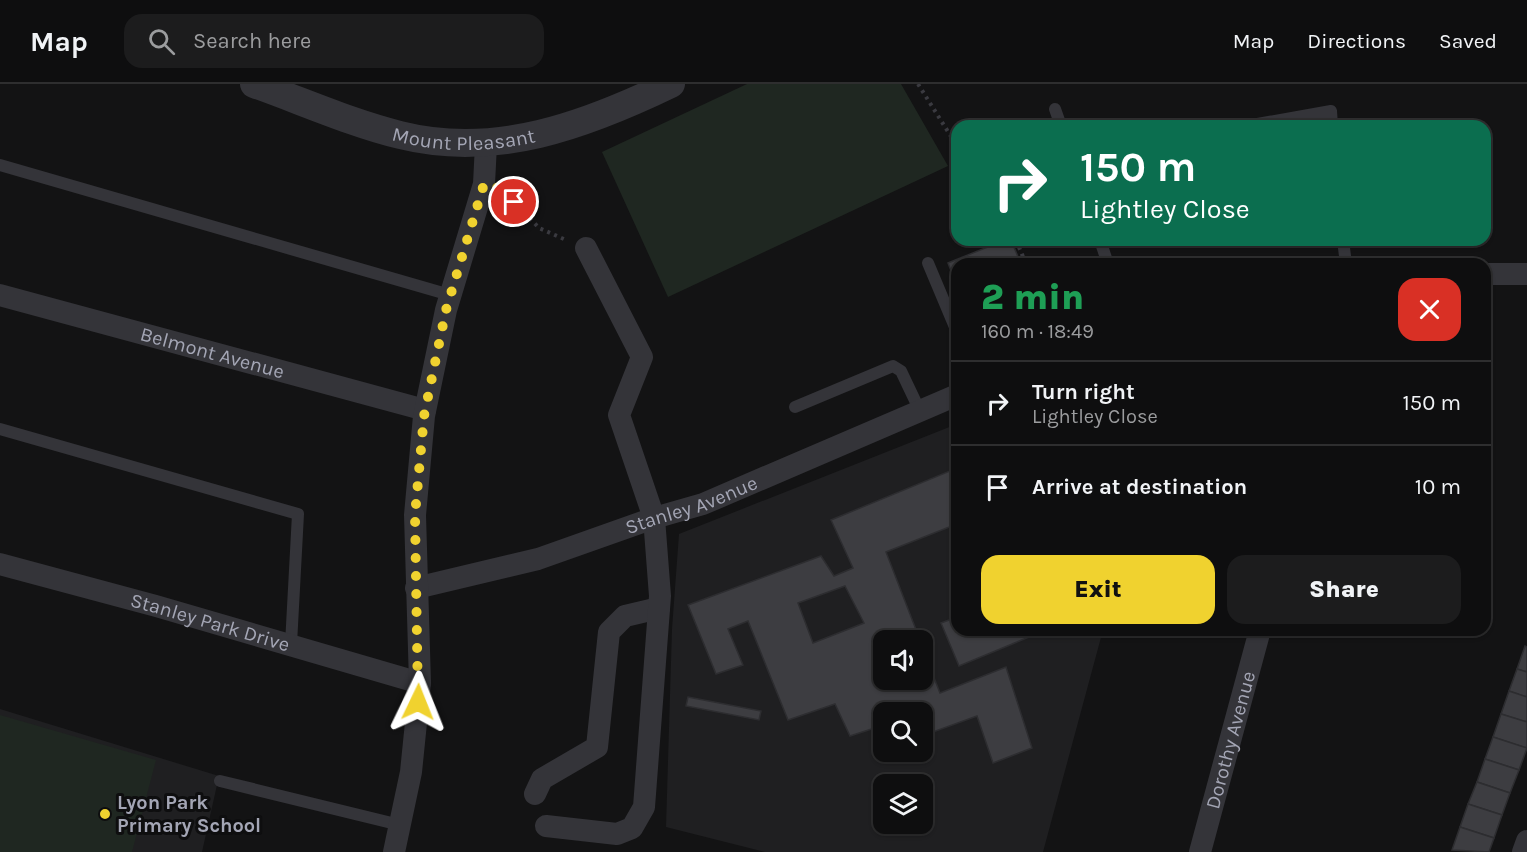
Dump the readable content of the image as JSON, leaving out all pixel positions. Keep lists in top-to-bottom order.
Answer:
{
  "streets": {
    "street": [
      "Mount Pleasant",
      "Belmont Avenue",
      "Stanley Avenue",
      "Stanley Park Drive",
      "Dorothy Avenue"
    ]
  },
  "places": ["Lyon Park Primary School"],
  "page": {
    "header": "Map",
    "search": "Search here",
    "nav": ["Map", "Directions", "Saved"],
    "turn": ["150 m", "Lightley Close"],
    "heading": ["2 min", "160 m · 18:49"],
    "list": [
      {
        "name": "Turn right",
        "note": "Lightley Close",
        "value": "150 m"
      },
      {
        "name": "Arrive at destination",
        "value": "10 m"
      }
    ],
    "buttons": ["Exit", "Share"]
  }
}
